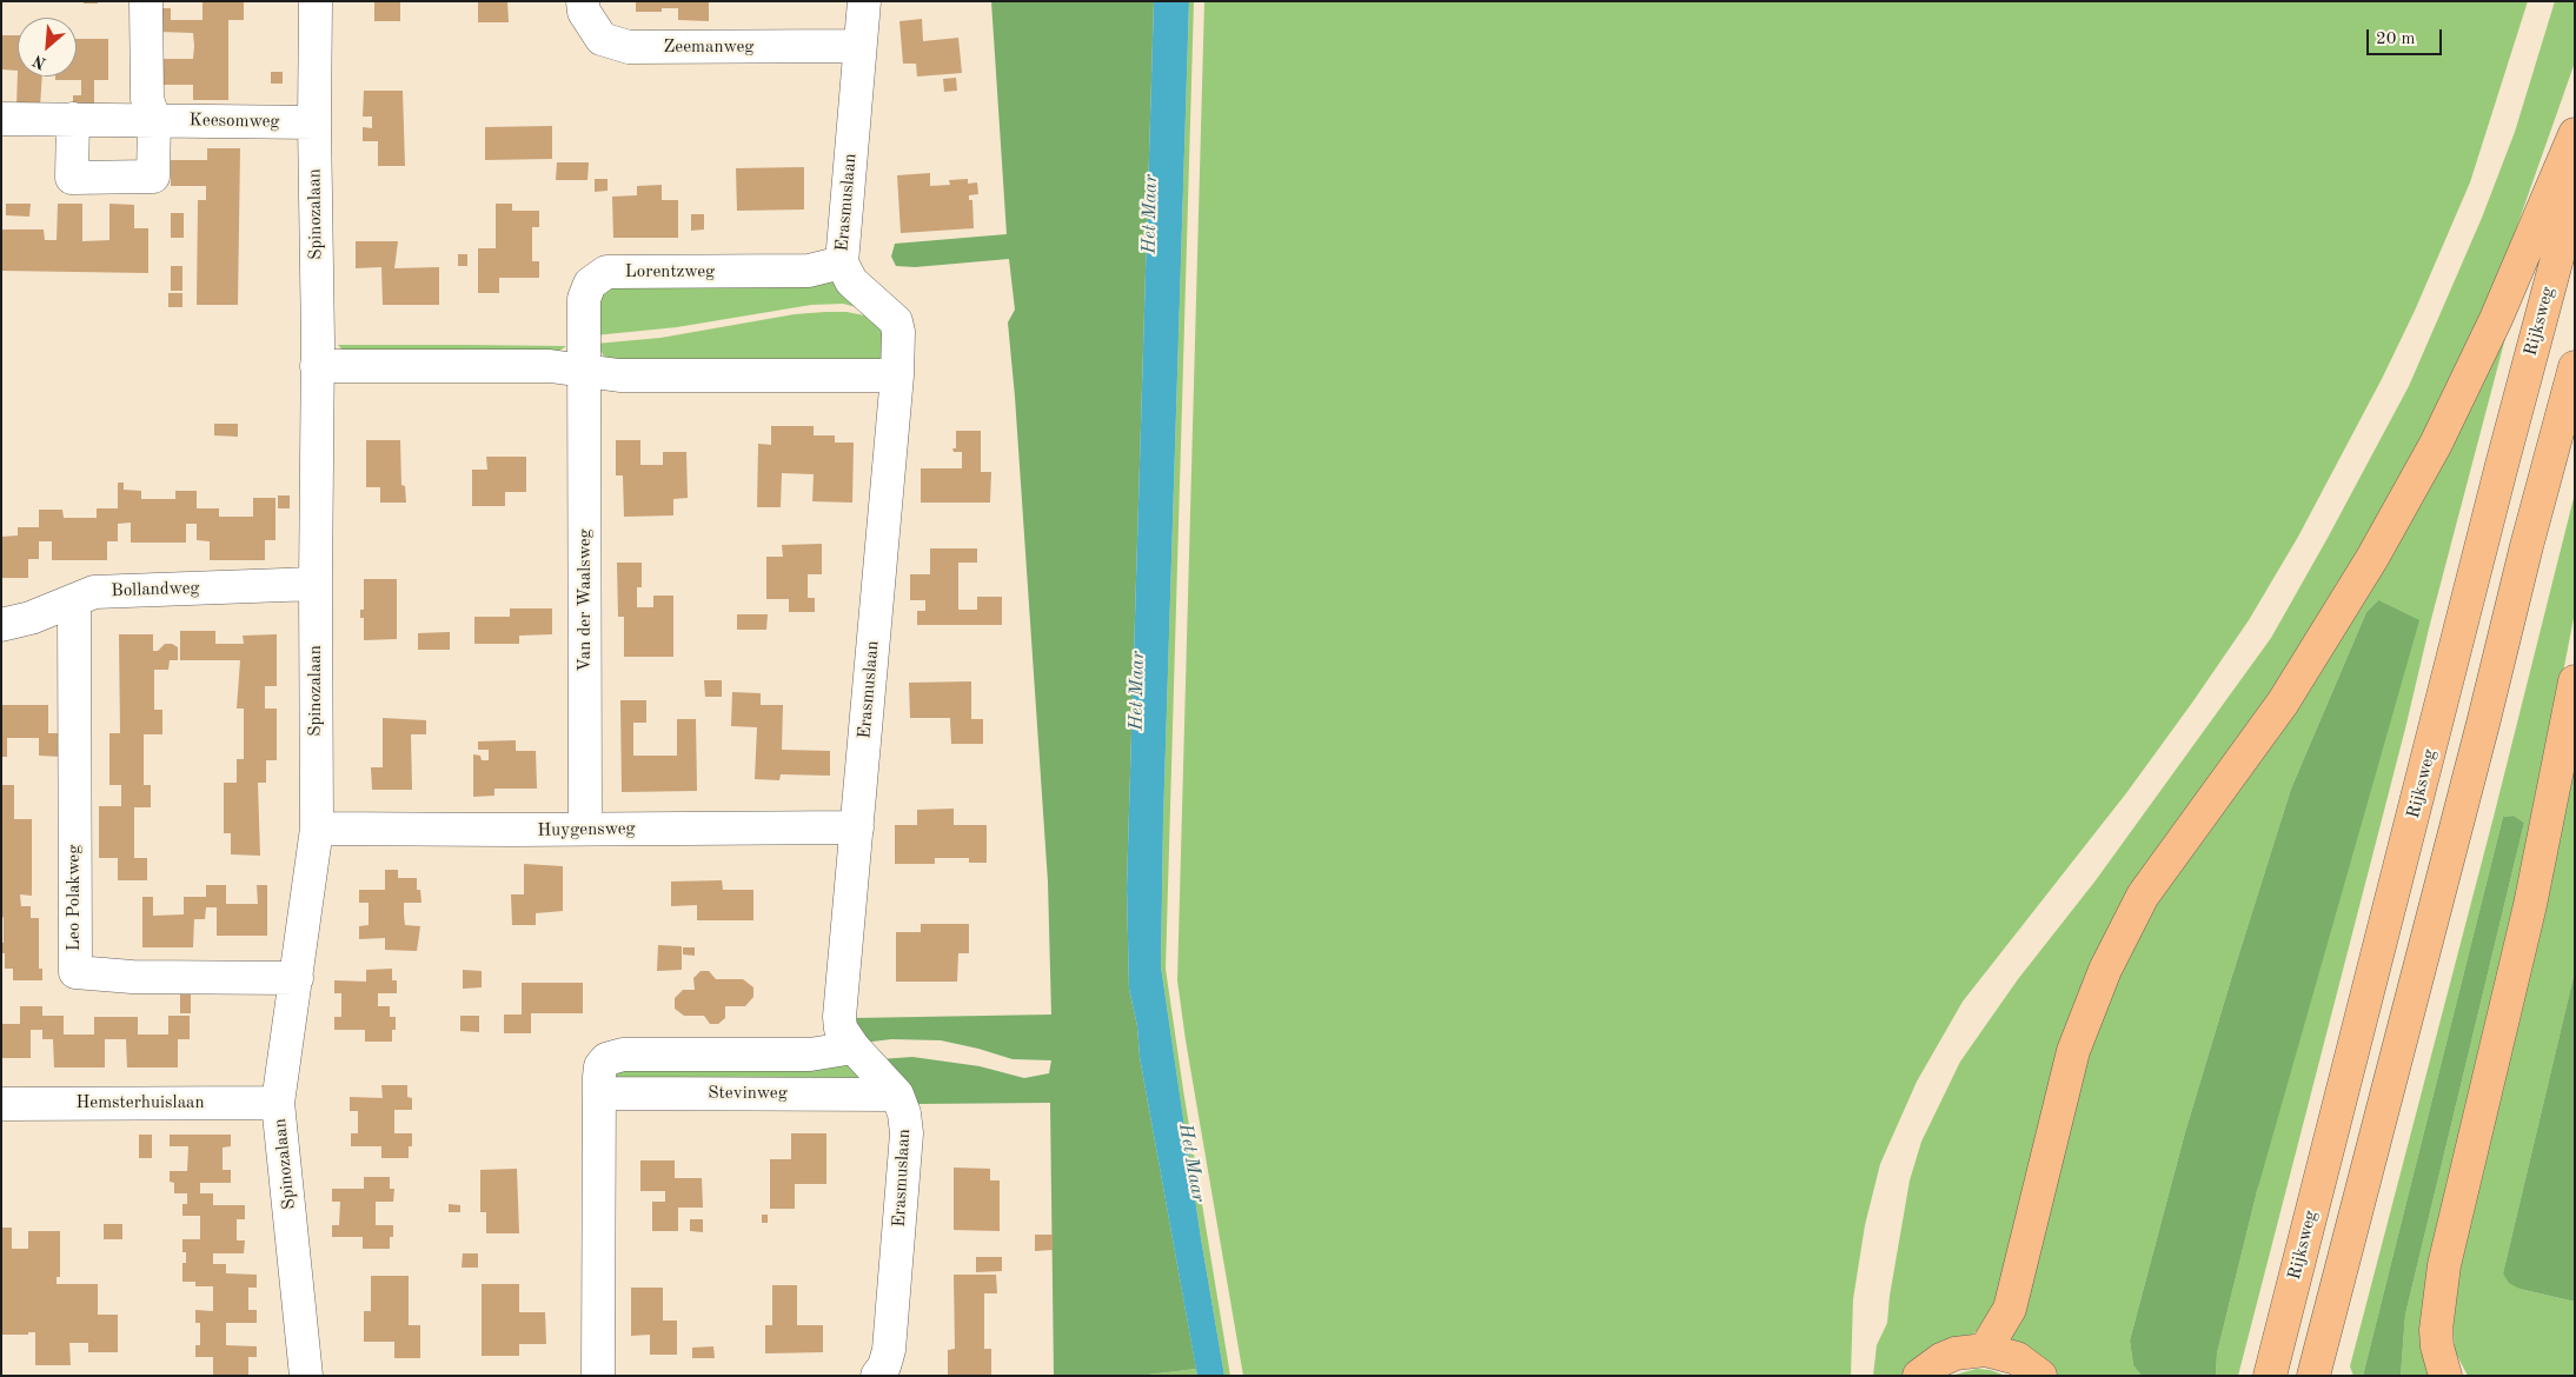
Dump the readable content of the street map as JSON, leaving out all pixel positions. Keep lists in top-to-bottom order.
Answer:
{
  "streets": {
    "main road": ["Rijksweg"],
    "street": [
      "Zeemanweg",
      "Keesomweg",
      "Erasmuslaan",
      "Spinozalaan",
      "Lorentzweg",
      "Bollandweg",
      "Van der Waalsweg",
      "Huygensweg",
      "Leo Polakweg",
      "Stevinweg",
      "Hemsterhuislaan"
    ]
  },
  "crossings": [
    ["Zeemanweg", "Erasmuslaan"],
    ["Keesomweg", "Spinozalaan"],
    ["Erasmuslaan", "Lorentzweg"],
    ["Erasmuslaan", "Huygensweg"],
    ["Erasmuslaan", "Stevinweg"],
    ["Spinozalaan", "Bollandweg"],
    ["Spinozalaan", "Huygensweg"],
    ["Spinozalaan", "Leo Polakweg"],
    ["Spinozalaan", "Hemsterhuislaan"],
    ["Lorentzweg", "Van der Waalsweg"],
    ["Bollandweg", "Leo Polakweg"],
    ["Van der Waalsweg", "Huygensweg"]
  ],
  "water": ["Het Maar"],
  "scale_bar": "20 m",
  "north": "bottom left"
}
